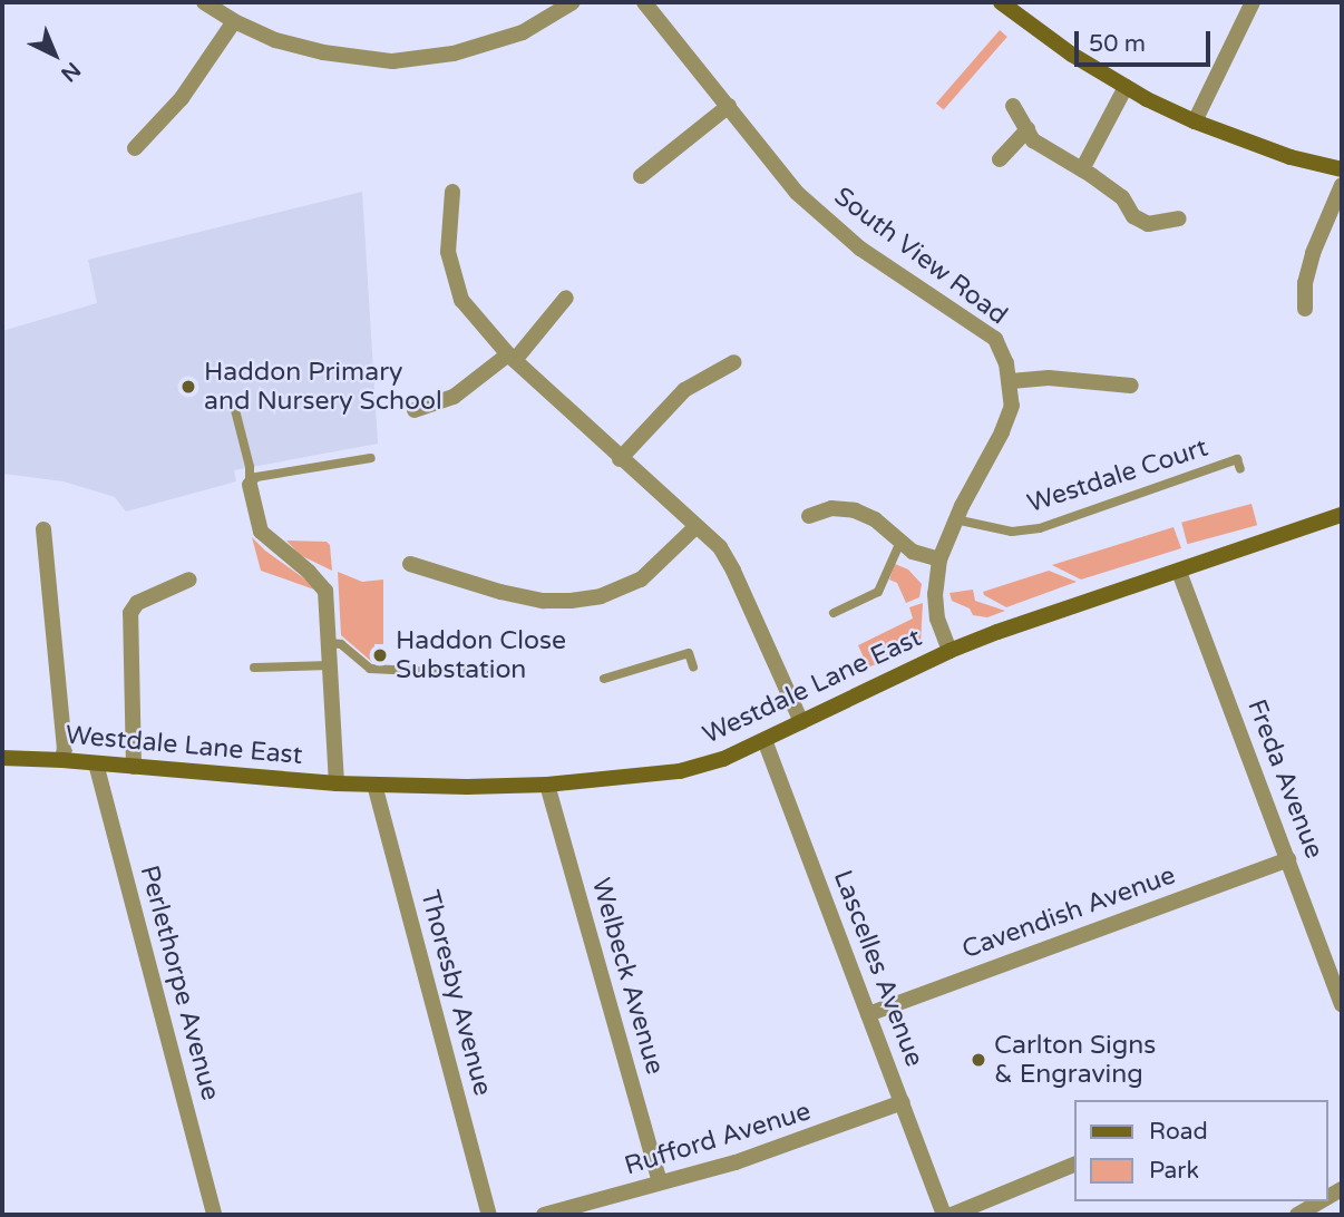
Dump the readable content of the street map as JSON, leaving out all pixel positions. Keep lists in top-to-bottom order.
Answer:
{
  "streets": {
    "street": [
      "South View Road",
      "Westdale Lane East",
      "Freda Avenue",
      "Cavendish Avenue",
      "Lascelles Avenue",
      "Welbeck Avenue",
      "Perlethorpe Avenue",
      "Thoresby Avenue",
      "Rufford Avenue"
    ],
    "lane": ["Westdale Court"]
  },
  "crossings": [
    ["South View Road", "Westdale Court"],
    ["South View Road", "Westdale Lane East"],
    ["Westdale Lane East", "Freda Avenue"],
    ["Westdale Lane East", "Lascelles Avenue"],
    ["Westdale Lane East", "Welbeck Avenue"],
    ["Westdale Lane East", "Perlethorpe Avenue"],
    ["Westdale Lane East", "Thoresby Avenue"],
    ["Freda Avenue", "Cavendish Avenue"],
    ["Cavendish Avenue", "Lascelles Avenue"],
    ["Lascelles Avenue", "Rufford Avenue"],
    ["Welbeck Avenue", "Rufford Avenue"]
  ],
  "places": ["Haddon Primary and Nursery School", "Haddon Close Substation", "Carlton Signs & Engraving"],
  "legend": ["Road", "Park"],
  "scale_bar": "50 m",
  "north": "bottom right"
}
